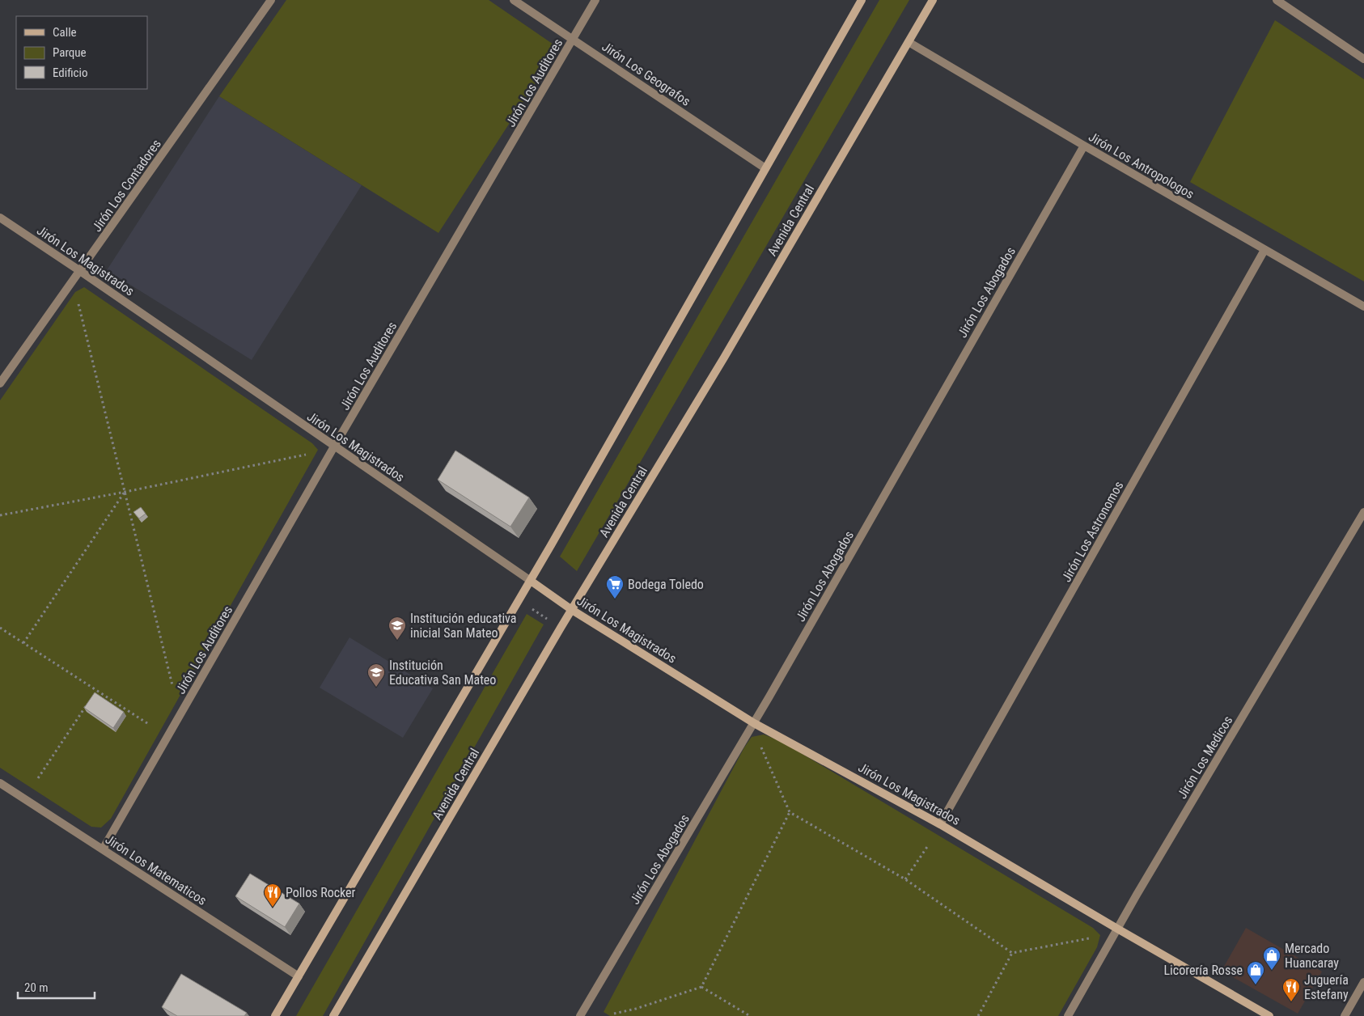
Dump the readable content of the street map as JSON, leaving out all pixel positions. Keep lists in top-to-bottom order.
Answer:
{
  "streets": {
    "main road": ["Avenida Central", "Jirón Los Magistrados"],
    "street": [
      "Jirón Los Geografos",
      "Jirón Los Auditores",
      "Jirón Los Antropologos",
      "Jirón Los Contadores",
      "Jirón Los Abogados",
      "Jirón Los Astronomos",
      "Jirón Los Medicos",
      "Jirón Los Matematicos"
    ]
  },
  "crossings": [
    ["Jirón Los Geografos", "Jirón Los Auditores"],
    ["Jirón Los Auditores", "Jirón Los Magistrados"],
    ["Jirón Los Auditores", "Jirón Los Matematicos"],
    ["Jirón Los Antropologos", "Avenida Central"],
    ["Jirón Los Antropologos", "Jirón Los Abogados"],
    ["Jirón Los Antropologos", "Jirón Los Astronomos"],
    ["Jirón Los Contadores", "Jirón Los Magistrados"],
    ["Avenida Central", "Jirón Los Magistrados"],
    ["Jirón Los Magistrados", "Jirón Los Abogados"],
    ["Jirón Los Magistrados", "Jirón Los Astronomos"],
    ["Jirón Los Magistrados", "Jirón Los Medicos"]
  ],
  "places": {
    "supermarket": ["Bodega Toledo"],
    "school or university": ["Institución educativa inicial San Mateo", "Institución Educativa San Mateo"],
    "restaurant": ["Pollos Rocker", "Juguería Estefany"],
    "shop": ["Mercado Huancaray", "Licorería Rosse"]
  },
  "legend": ["Calle", "Parque", "Edificio"],
  "scale_bar": "20 m"
}
